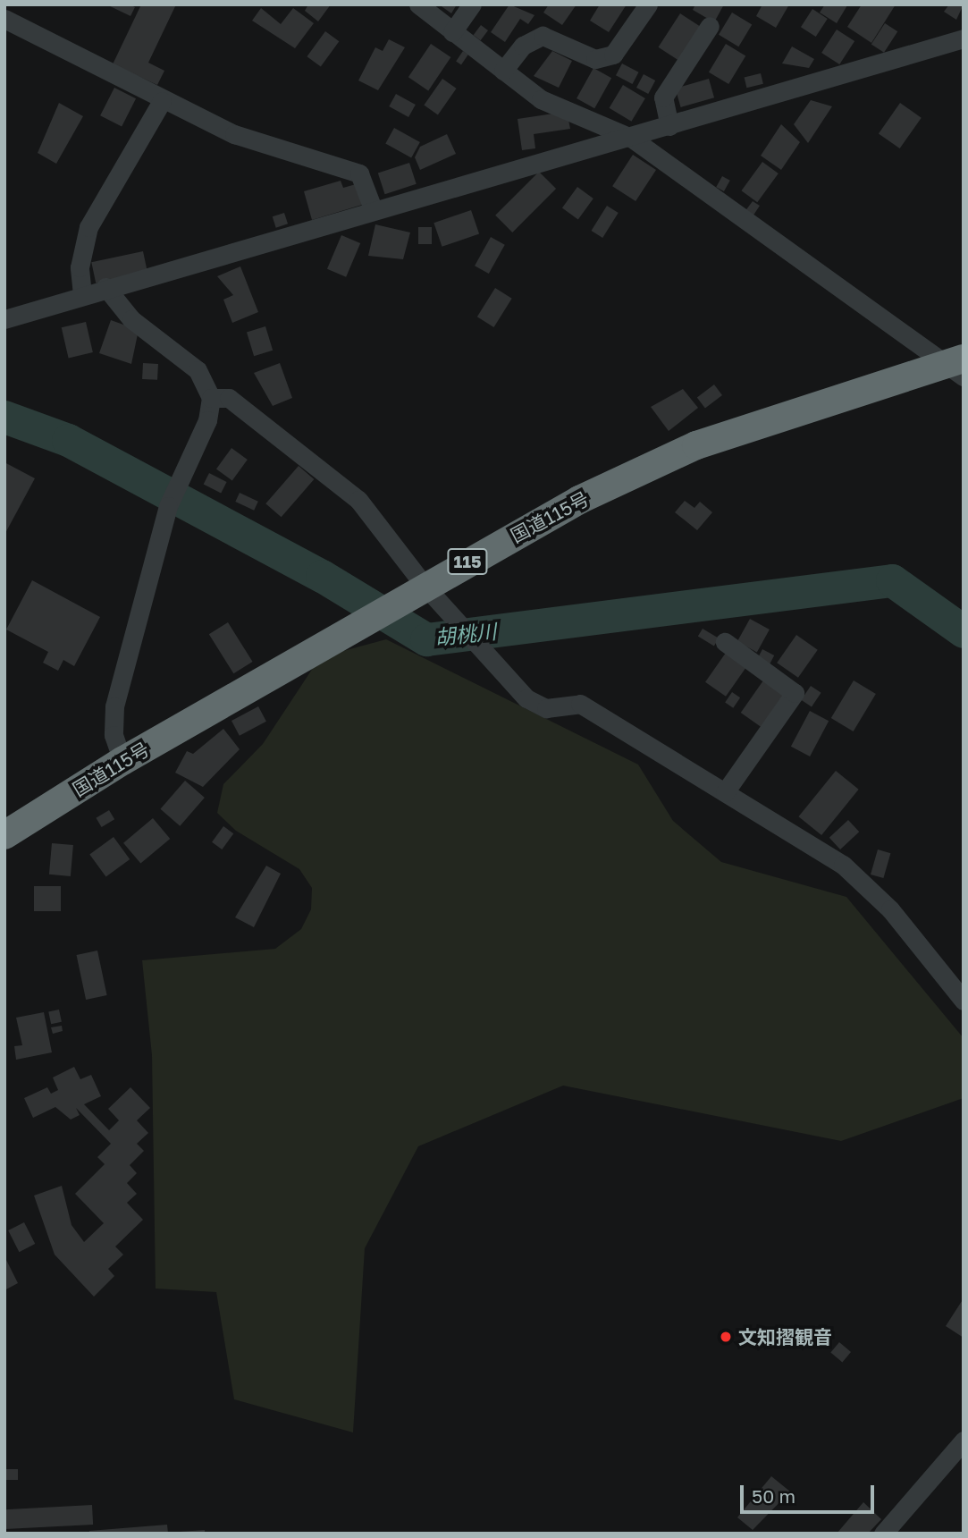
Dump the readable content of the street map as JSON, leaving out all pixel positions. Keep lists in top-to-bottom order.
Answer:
{
  "streets": {
    "highway": ["国道115号", "115"]
  },
  "water": ["胡桃川"],
  "places": ["文知摺観音"],
  "scale_bar": "50 m"
}
